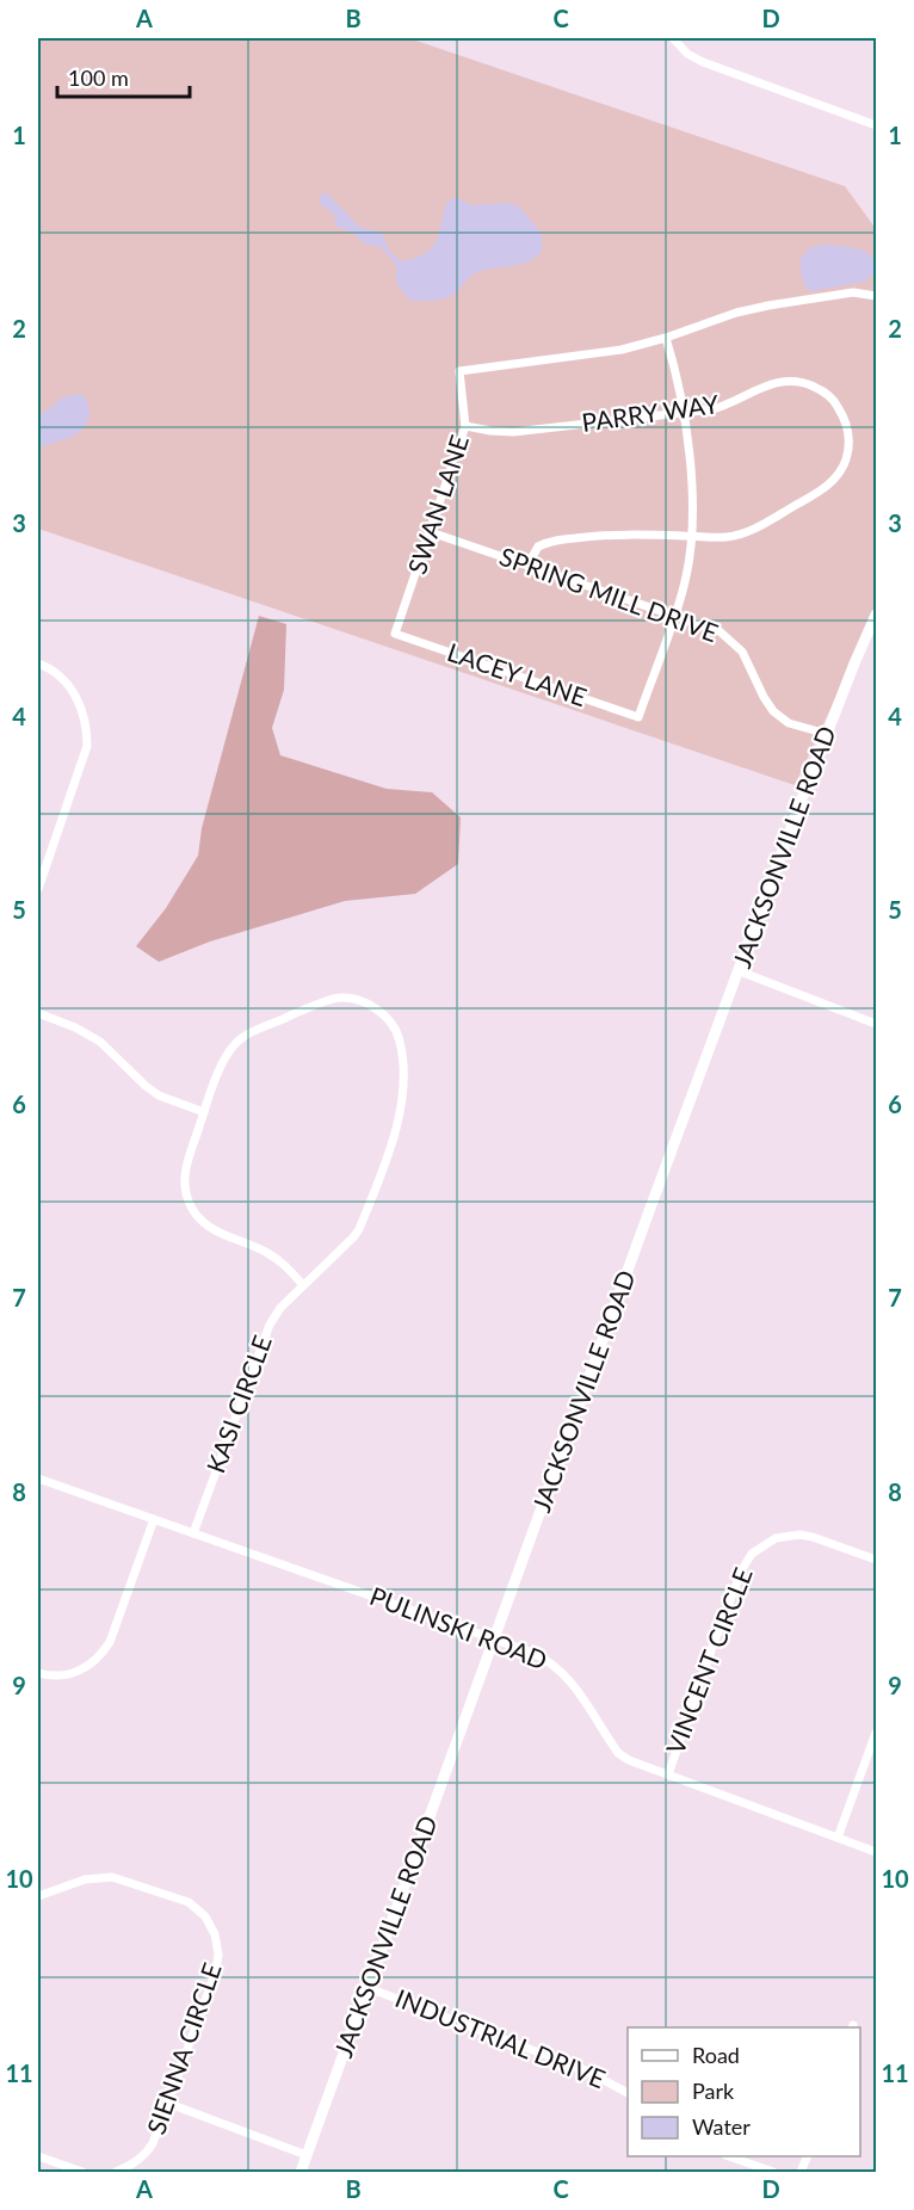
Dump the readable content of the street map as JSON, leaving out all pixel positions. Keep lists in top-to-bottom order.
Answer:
{
  "streets": {
    "main road": ["JACKSONVILLE ROAD"],
    "street": [
      "PARRY WAY",
      "SWAN LANE",
      "SPRING MILL DRIVE",
      "LACEY LANE",
      "KASI CIRCLE",
      "PULINSKI ROAD",
      "VINCENT CIRCLE",
      "INDUSTRIAL DRIVE",
      "SIENNA CIRCLE"
    ]
  },
  "crossings": [
    ["PARRY WAY", "SWAN LANE"],
    ["PARRY WAY", "SPRING MILL DRIVE"],
    ["SWAN LANE", "SPRING MILL DRIVE"],
    ["SWAN LANE", "LACEY LANE"],
    ["SPRING MILL DRIVE", "LACEY LANE"],
    ["SPRING MILL DRIVE", "JACKSONVILLE ROAD"],
    ["JACKSONVILLE ROAD", "PULINSKI ROAD"],
    ["JACKSONVILLE ROAD", "INDUSTRIAL DRIVE"],
    ["KASI CIRCLE", "PULINSKI ROAD"],
    ["PULINSKI ROAD", "VINCENT CIRCLE"]
  ],
  "legend": ["Road", "Park", "Water"],
  "scale_bar": "100 m",
  "grid": {
    "columns": [
      "A",
      "B",
      "C",
      "D"
    ],
    "rows": [
      "1",
      "2",
      "3",
      "4",
      "5",
      "6",
      "7",
      "8",
      "9",
      "10",
      "11"
    ]
  }
}
